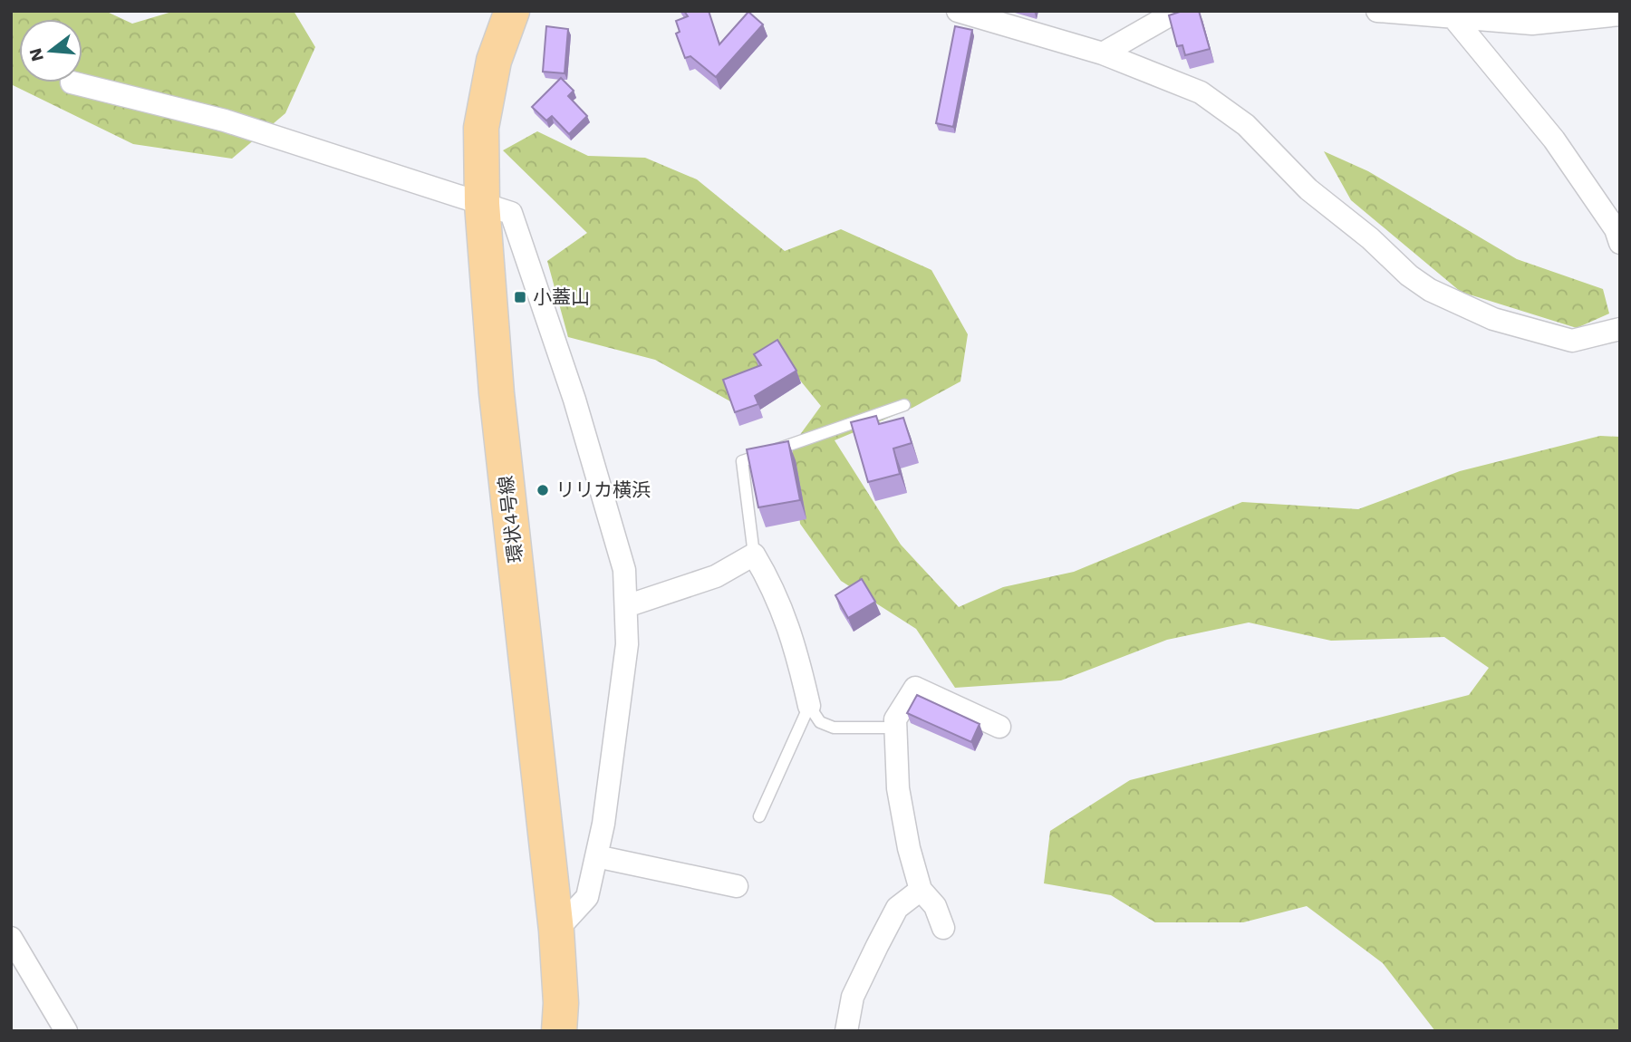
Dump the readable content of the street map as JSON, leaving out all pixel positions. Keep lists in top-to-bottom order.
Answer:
{
  "streets": {
    "main road": ["環状4号線"]
  },
  "places": {
    "transit": ["小蓋山"],
    "other": ["リリカ横浜"]
  },
  "north": "left"
}
